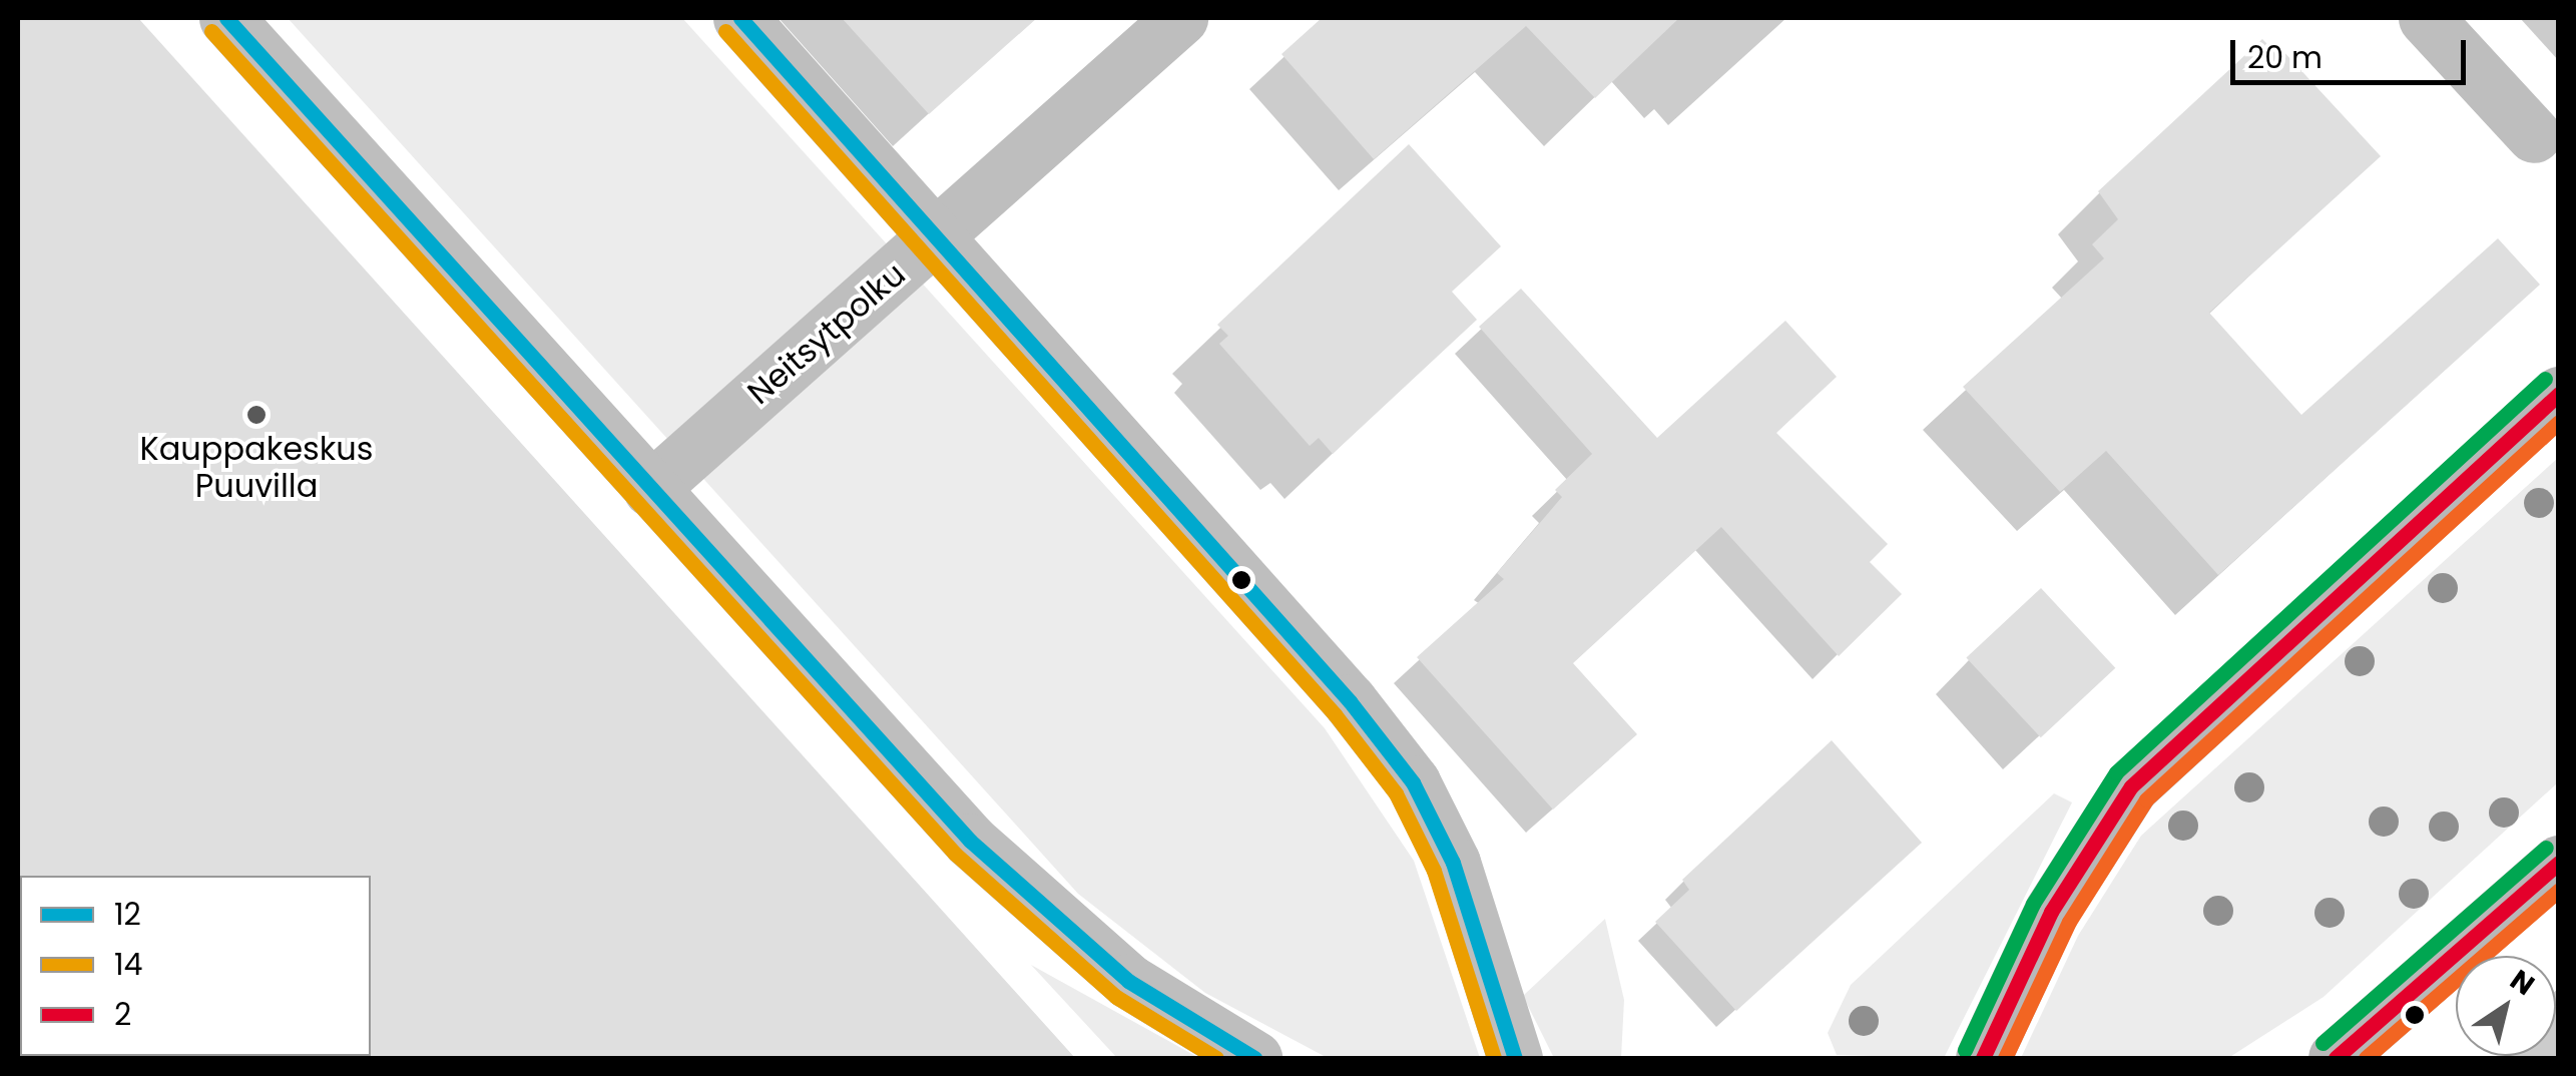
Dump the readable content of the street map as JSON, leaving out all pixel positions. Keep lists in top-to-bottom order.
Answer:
{
  "streets": {
    "street": ["Neitsytpolku"]
  },
  "places": ["Kauppakeskus Puuvilla"],
  "lines": ["transit line 12", "transit line 14", "transit line 2"],
  "legend": ["12", "14", "2"],
  "scale_bar": "20 m",
  "north": "top right"
}
